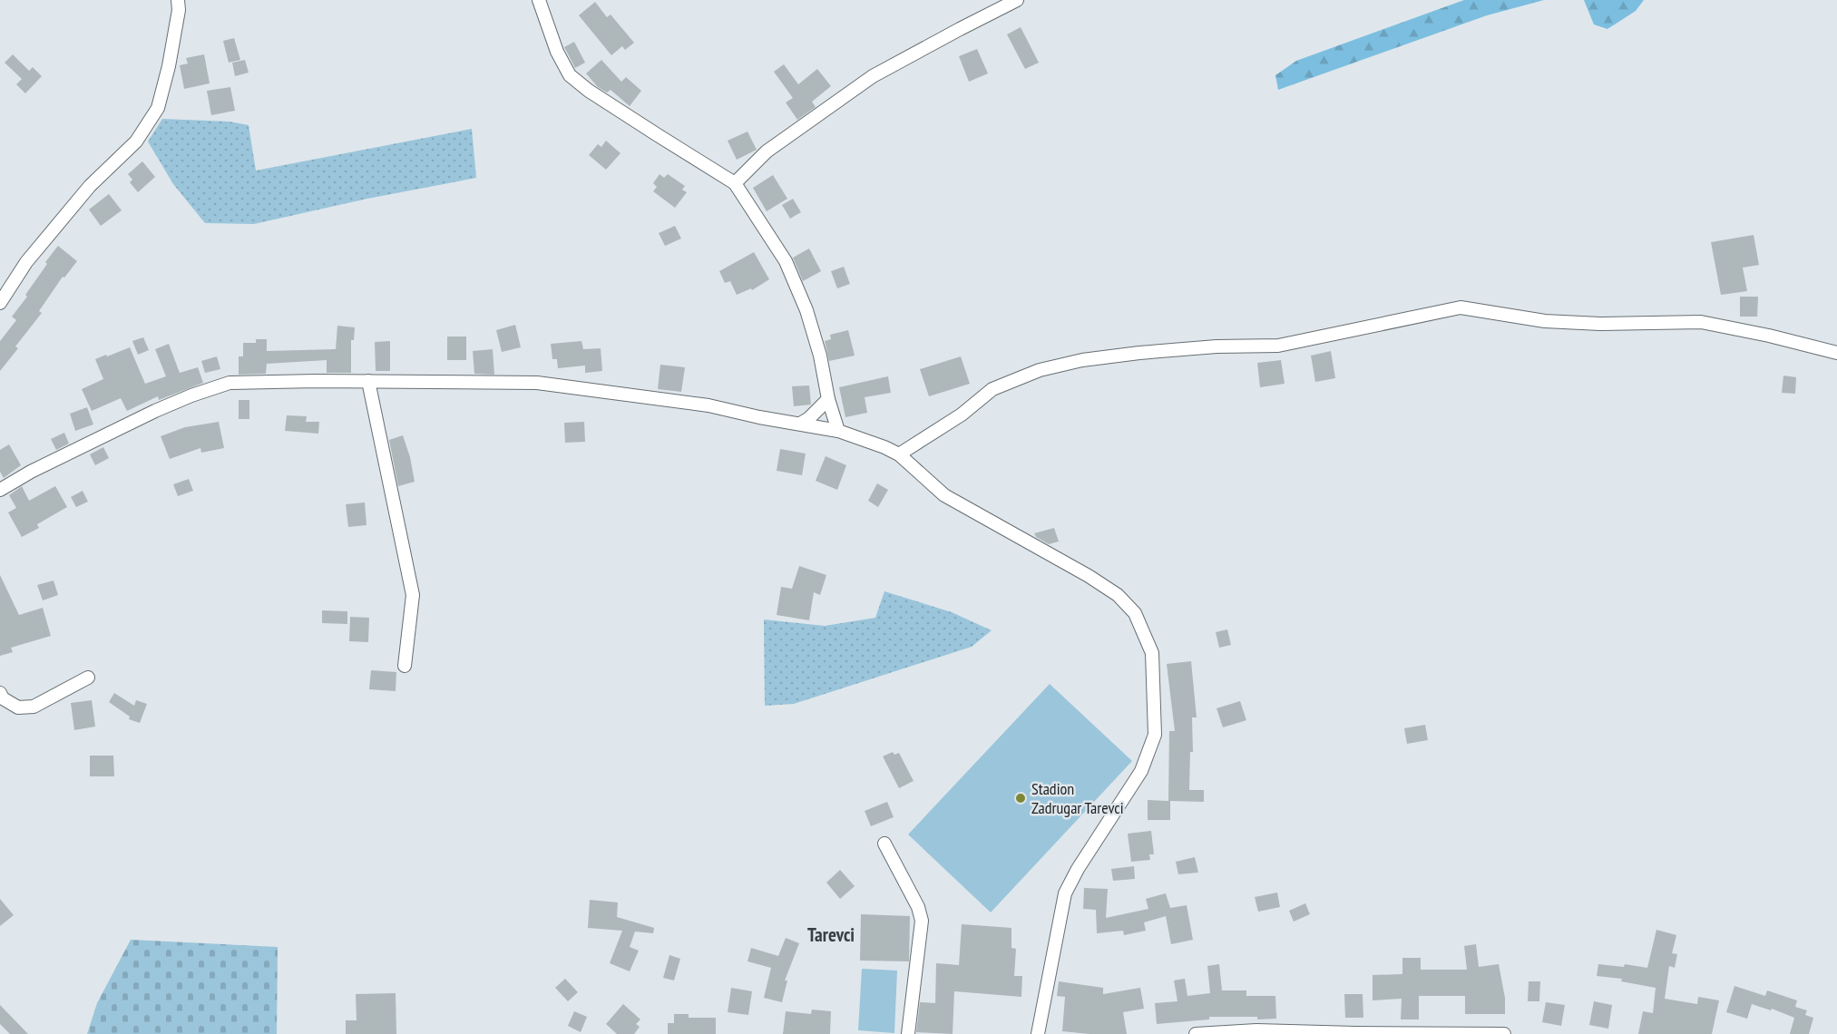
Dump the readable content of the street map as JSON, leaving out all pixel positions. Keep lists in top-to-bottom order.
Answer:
{
  "districts": ["Tarevci"],
  "places": ["Stadion Zadrugar Tarevci"]
}
